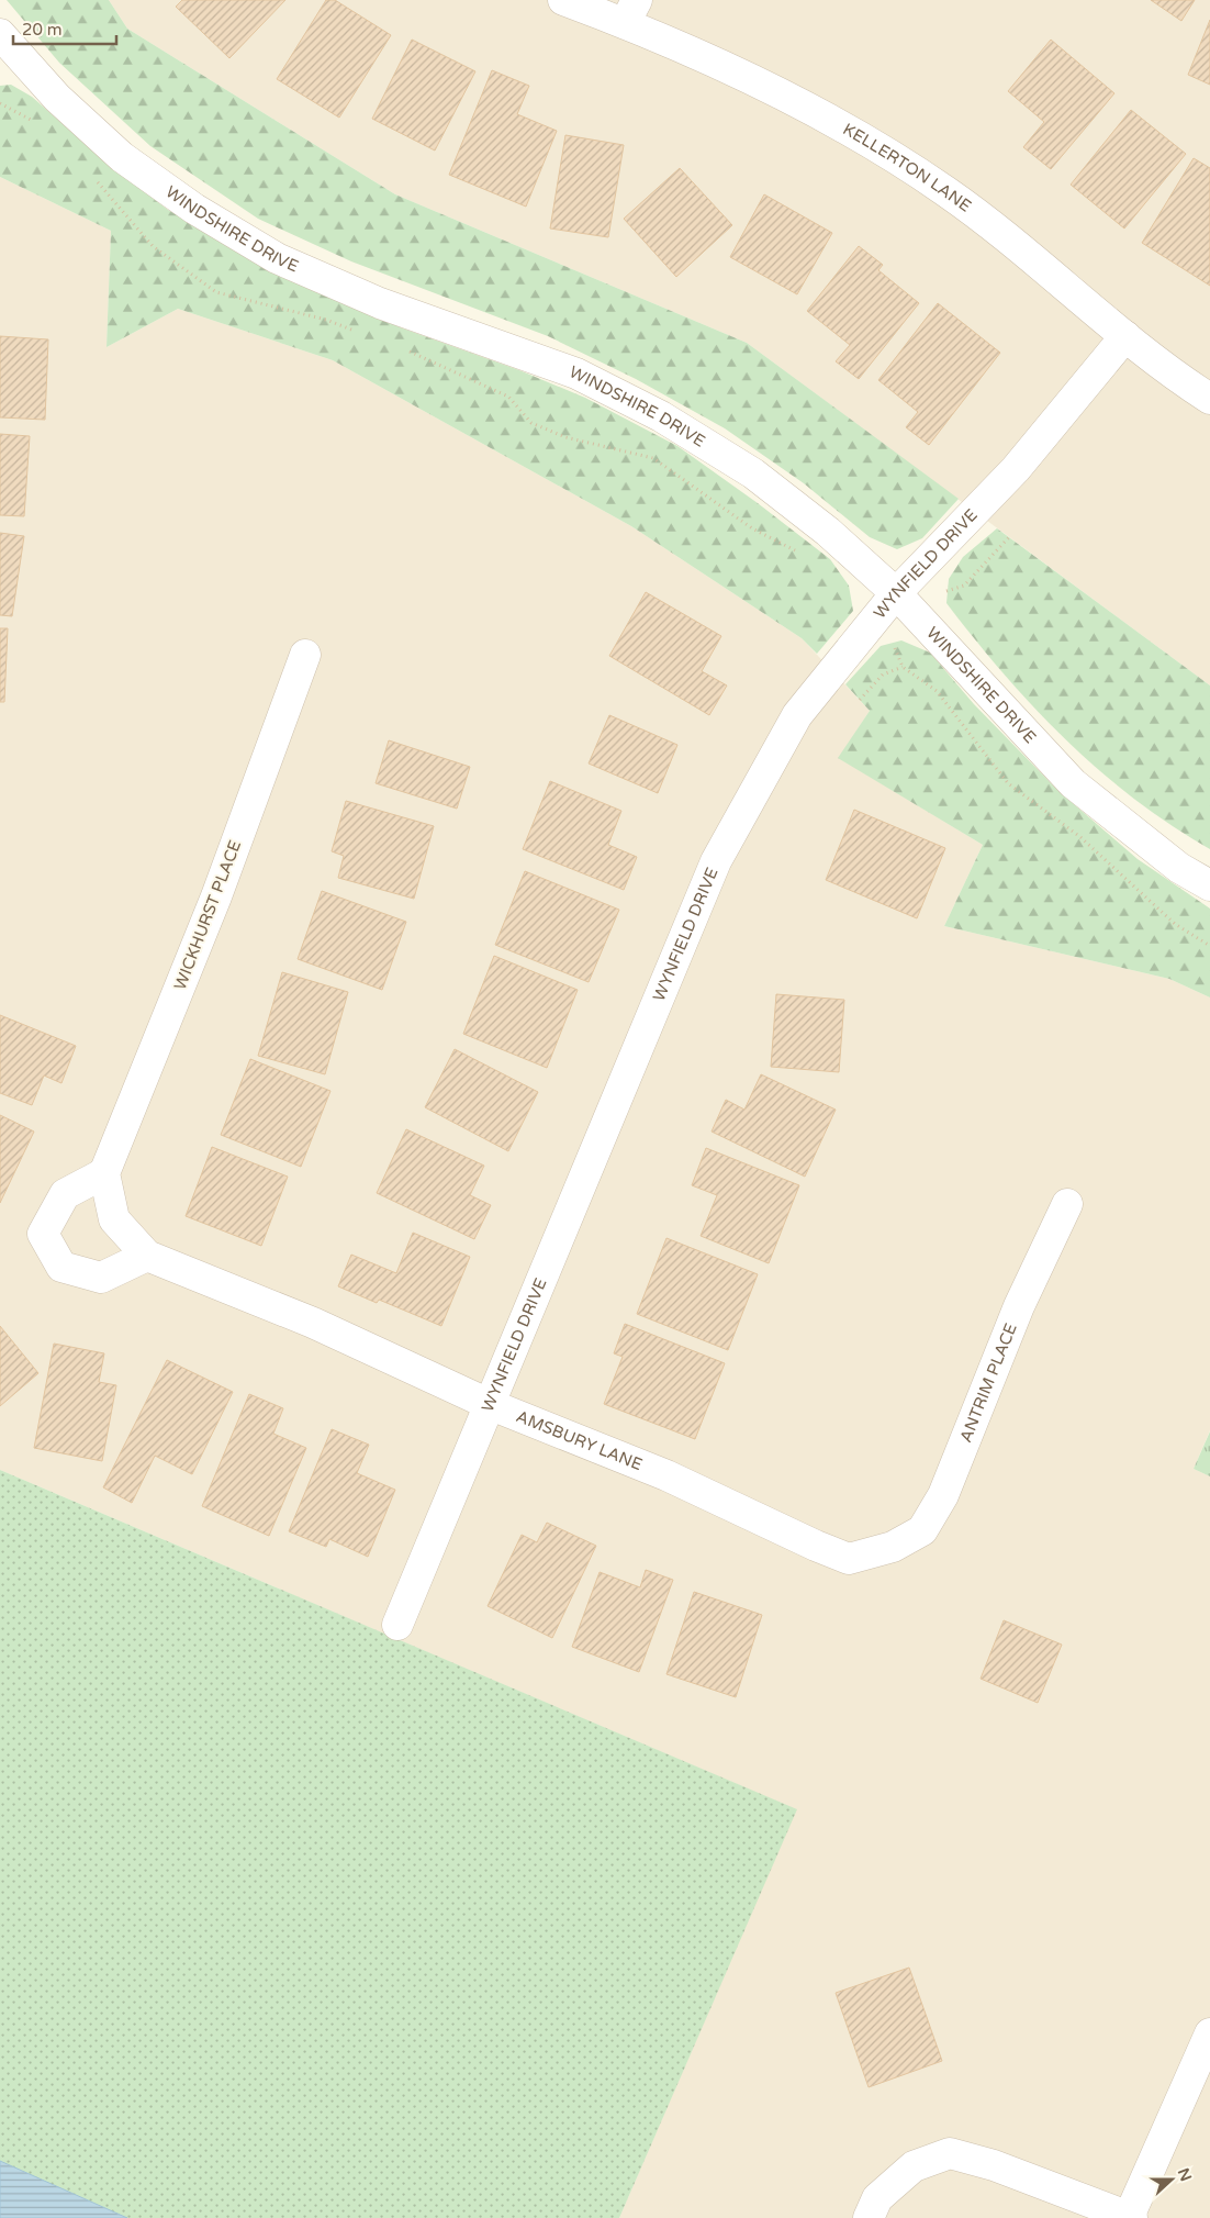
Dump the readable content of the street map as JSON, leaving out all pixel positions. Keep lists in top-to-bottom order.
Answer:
{
  "streets": {
    "street": [
      "KELLERTON LANE",
      "WINDSHIRE DRIVE",
      "WYNFIELD DRIVE",
      "WICKHURST PLACE",
      "ANTRIM PLACE",
      "AMSBURY LANE"
    ]
  },
  "crossings": [
    ["KELLERTON LANE", "WYNFIELD DRIVE"],
    ["WINDSHIRE DRIVE", "WYNFIELD DRIVE"],
    ["WYNFIELD DRIVE", "AMSBURY LANE"],
    ["WICKHURST PLACE", "AMSBURY LANE"],
    ["ANTRIM PLACE", "AMSBURY LANE"]
  ],
  "scale_bar": "20 m",
  "north": "right"
}
